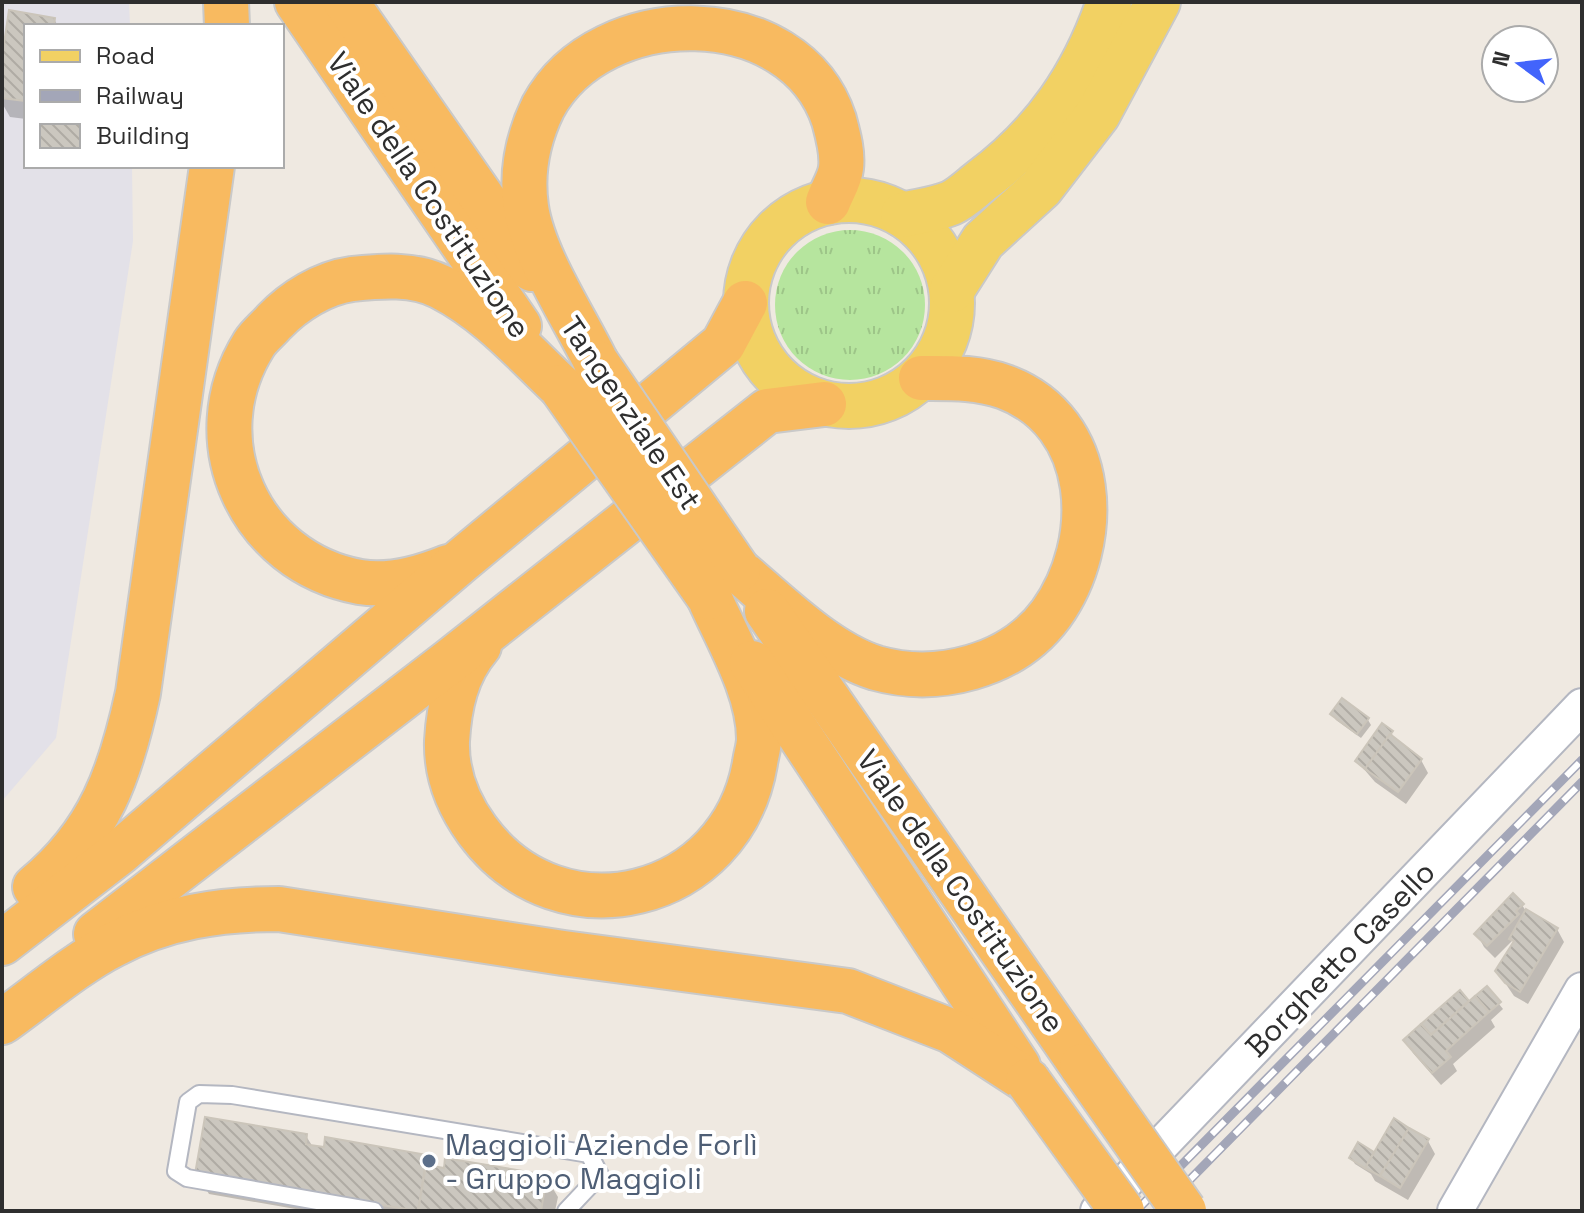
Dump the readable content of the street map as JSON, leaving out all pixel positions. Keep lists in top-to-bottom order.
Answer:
{
  "streets": {
    "highway": ["Viale della Costituzione", "Tangenziale Est"],
    "street": ["Borghetto Casello"]
  },
  "crossings": [
    ["Viale della Costituzione", "Tangenziale Est"]
  ],
  "places": ["Maggioli Aziende Forlì - Gruppo Maggioli"],
  "legend": ["Road", "Railway", "Building"],
  "north": "left"
}
